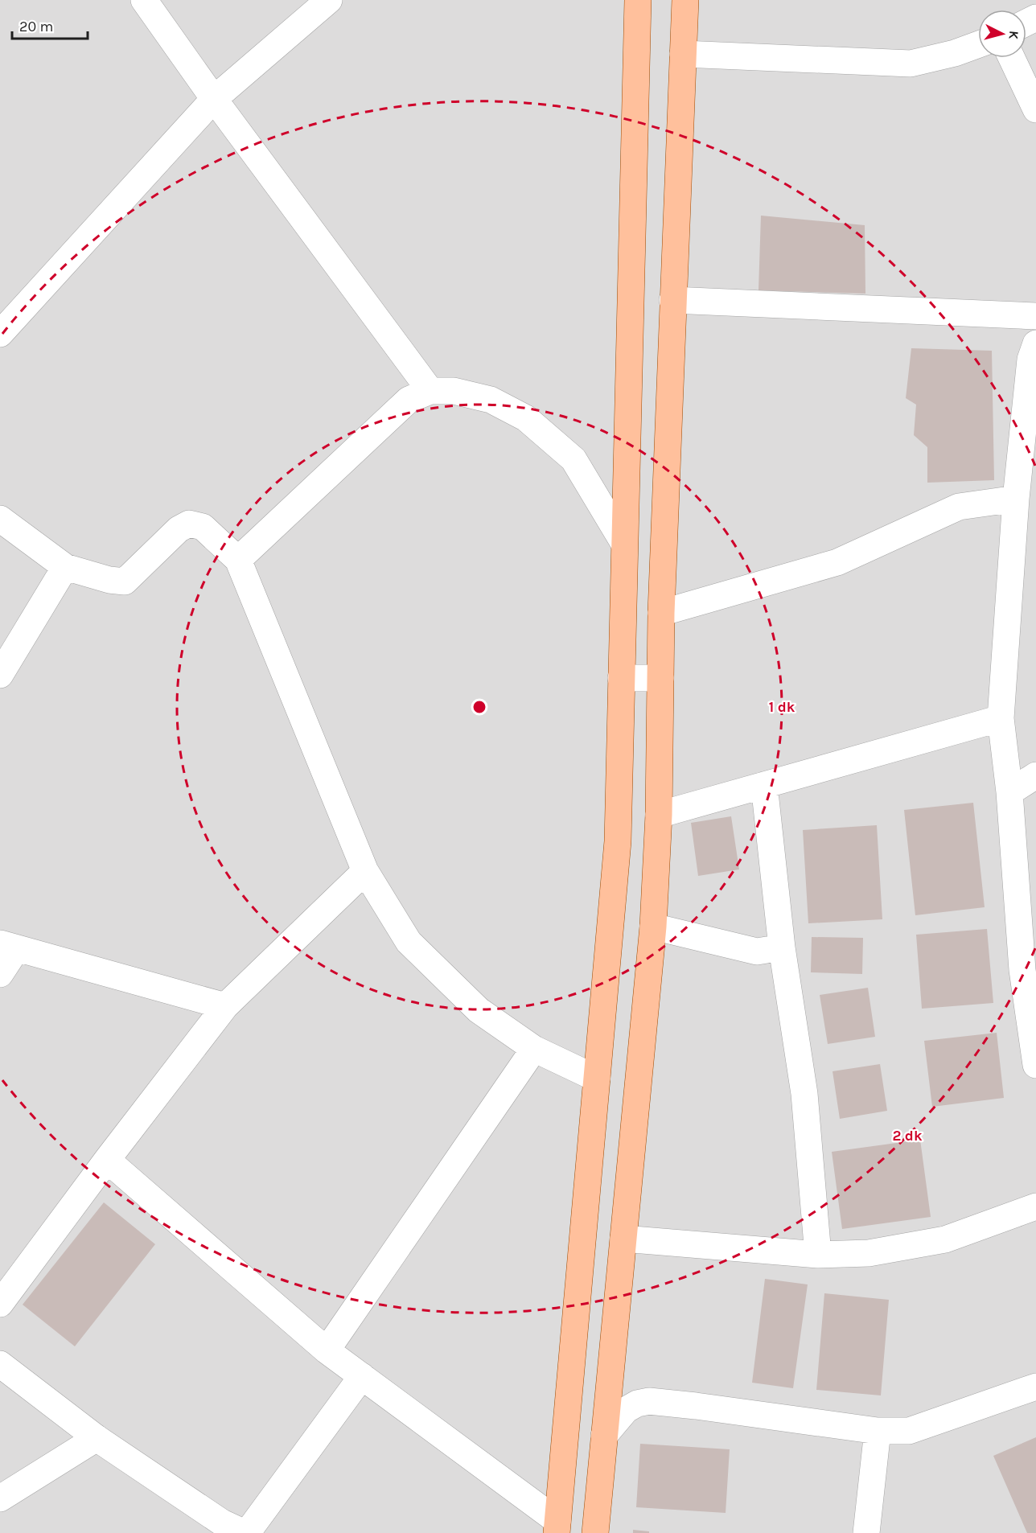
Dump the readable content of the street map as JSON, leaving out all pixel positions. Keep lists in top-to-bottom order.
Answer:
{
  "scale_bar": "20 m",
  "north": "right",
  "rings": ["1 dk", "2 dk"]
}
